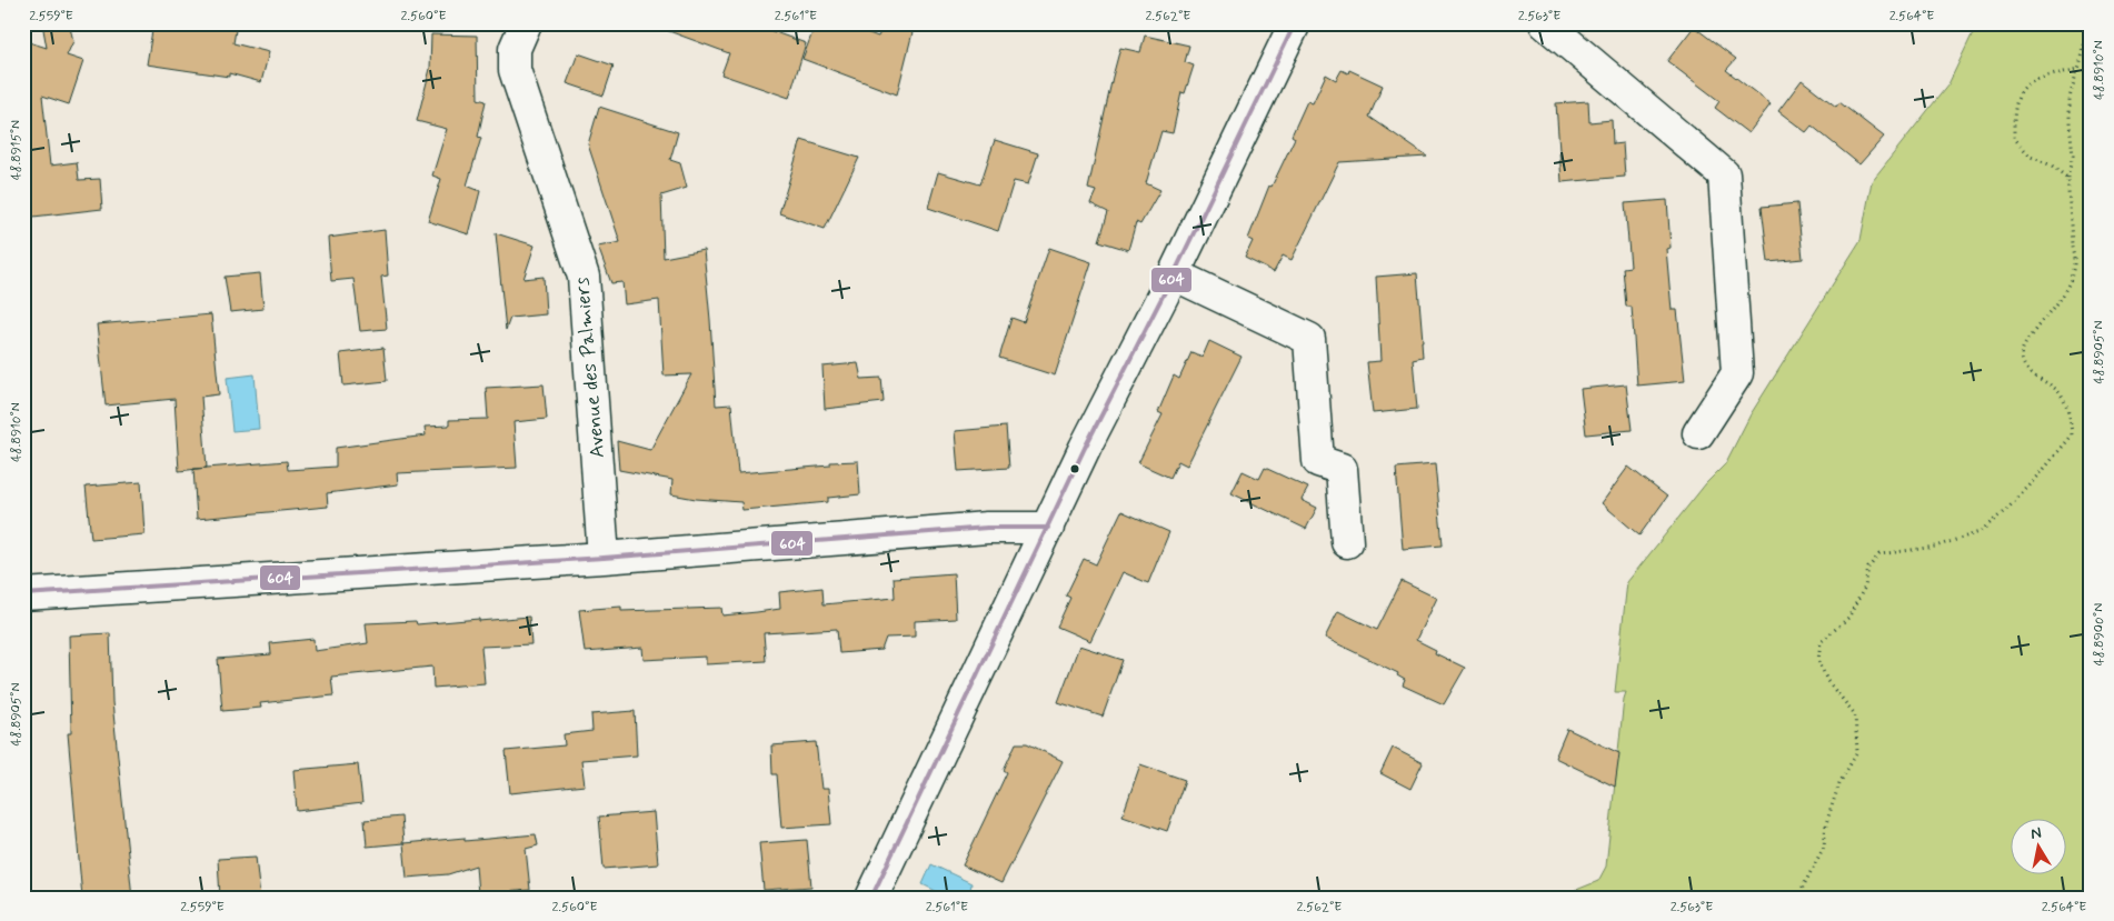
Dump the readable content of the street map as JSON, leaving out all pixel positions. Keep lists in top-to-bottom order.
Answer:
{
  "streets": {
    "street": ["Avenue des Palmiers"]
  },
  "lines": ["transit line 604"],
  "north": "top",
  "coordinates": [
    "2.559°E",
    "2.560°E",
    "2.561°E",
    "2.562°E",
    "2.563°E",
    "2.564°E",
    "48.8910°N",
    "48.8915°N",
    "48.8905°N",
    "48.8900°N"
  ]
}
